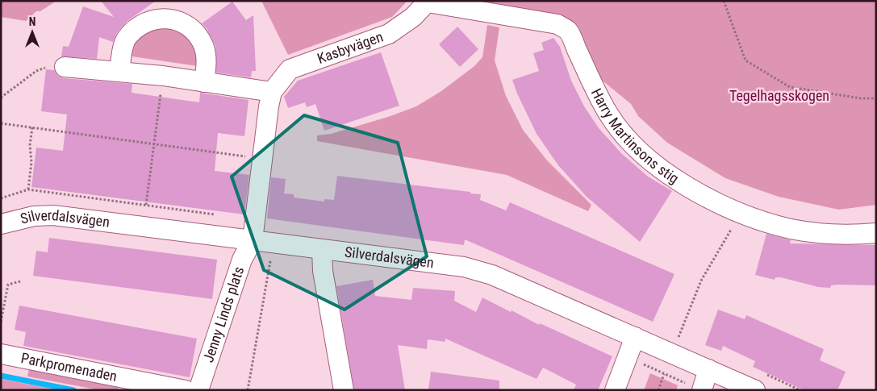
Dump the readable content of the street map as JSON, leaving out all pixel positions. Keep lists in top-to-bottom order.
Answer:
{
  "streets": {
    "street": [
      "Kasbyvägen",
      "Harry Martinsons stig",
      "Silverdalsvägen",
      "Jenny Linds plats",
      "Parkpromenaden"
    ]
  },
  "crossings": [
    ["Kasbyvägen", "Harry Martinsons stig"],
    ["Kasbyvägen", "Silverdalsvägen"],
    ["Kasbyvägen", "Jenny Linds plats"],
    ["Silverdalsvägen", "Jenny Linds plats"]
  ],
  "parks": ["Tegelhagsskogen"],
  "north": "top"
}
